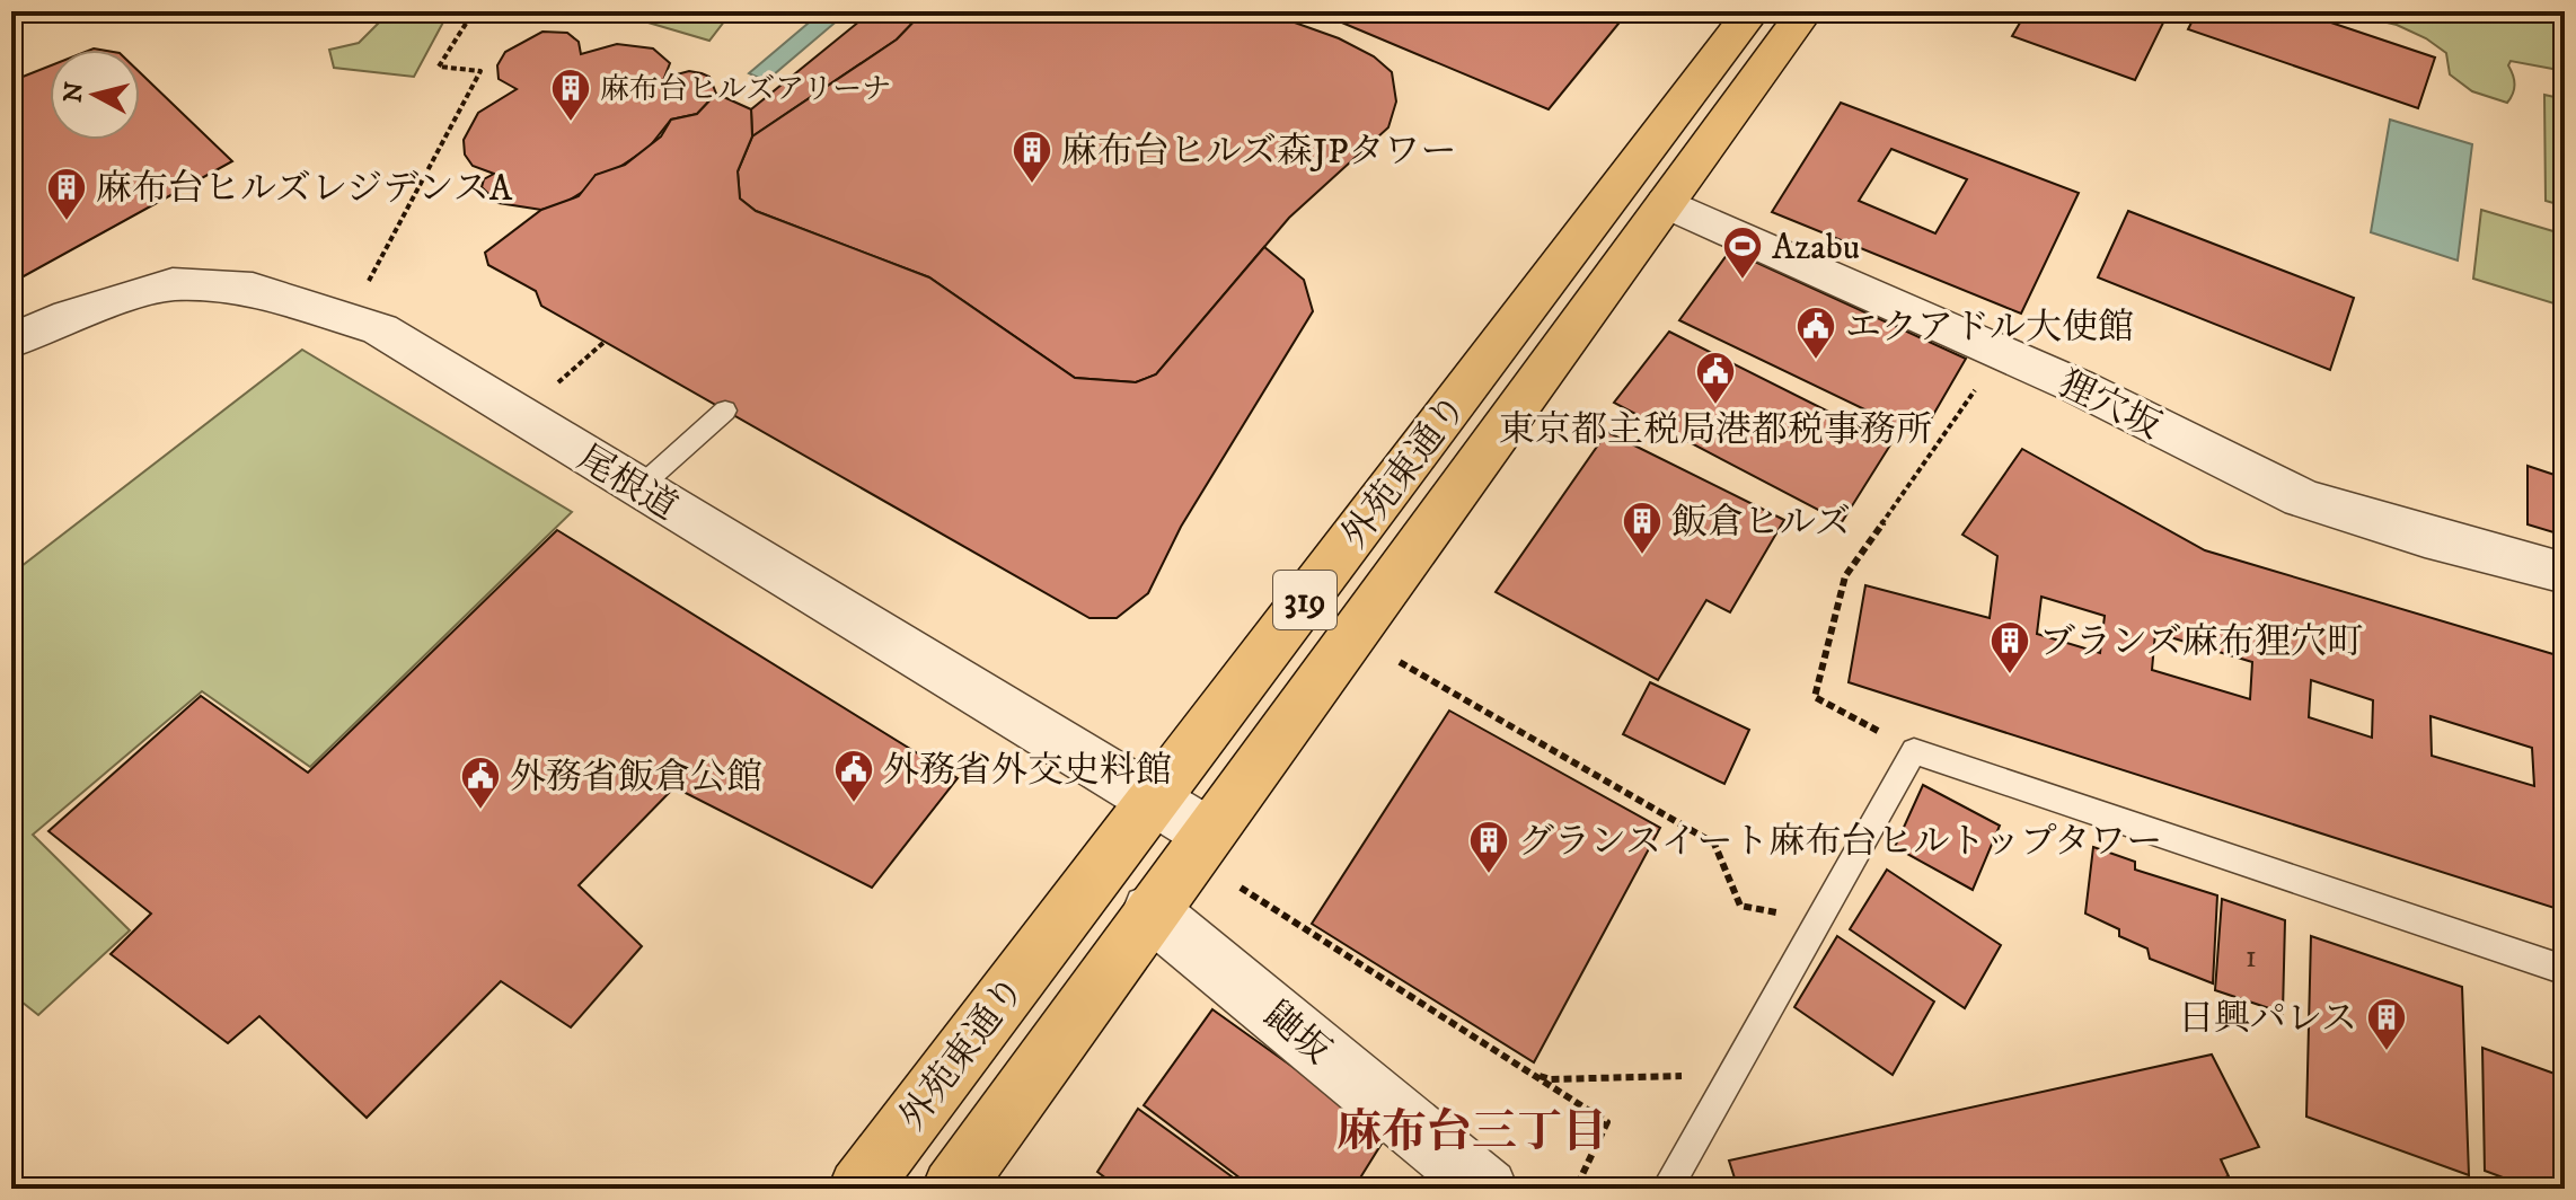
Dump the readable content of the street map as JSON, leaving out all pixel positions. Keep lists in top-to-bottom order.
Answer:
{
  "streets": {
    "main road": ["外苑東通り", "319"],
    "street": ["狸穴坂", "尾根道", "鼬坂"]
  },
  "crossings": [
    ["狸穴坂", "外苑東通り"],
    ["外苑東通り", "尾根道"],
    ["外苑東通り", "鼬坂"]
  ],
  "districts": ["麻布台三丁目"],
  "places": {
    "building": [
      "麻布台ヒルズアリーナ",
      "麻布台ヒルズ森JPタワー",
      "麻布台ヒルズレジデンスA",
      "飯倉ヒルズ",
      "ブランズ麻布狸穴町",
      "グランスイート麻布台ヒルトップタワー",
      "日興パレス"
    ],
    "sports": ["Azabu"],
    "public building": [
      "エクアドル大使館",
      "東京都主税局港都税事務所",
      "外務省外交史料館",
      "外務省飯倉公館"
    ]
  },
  "house_numbers": ["1"],
  "north": "left"
}
